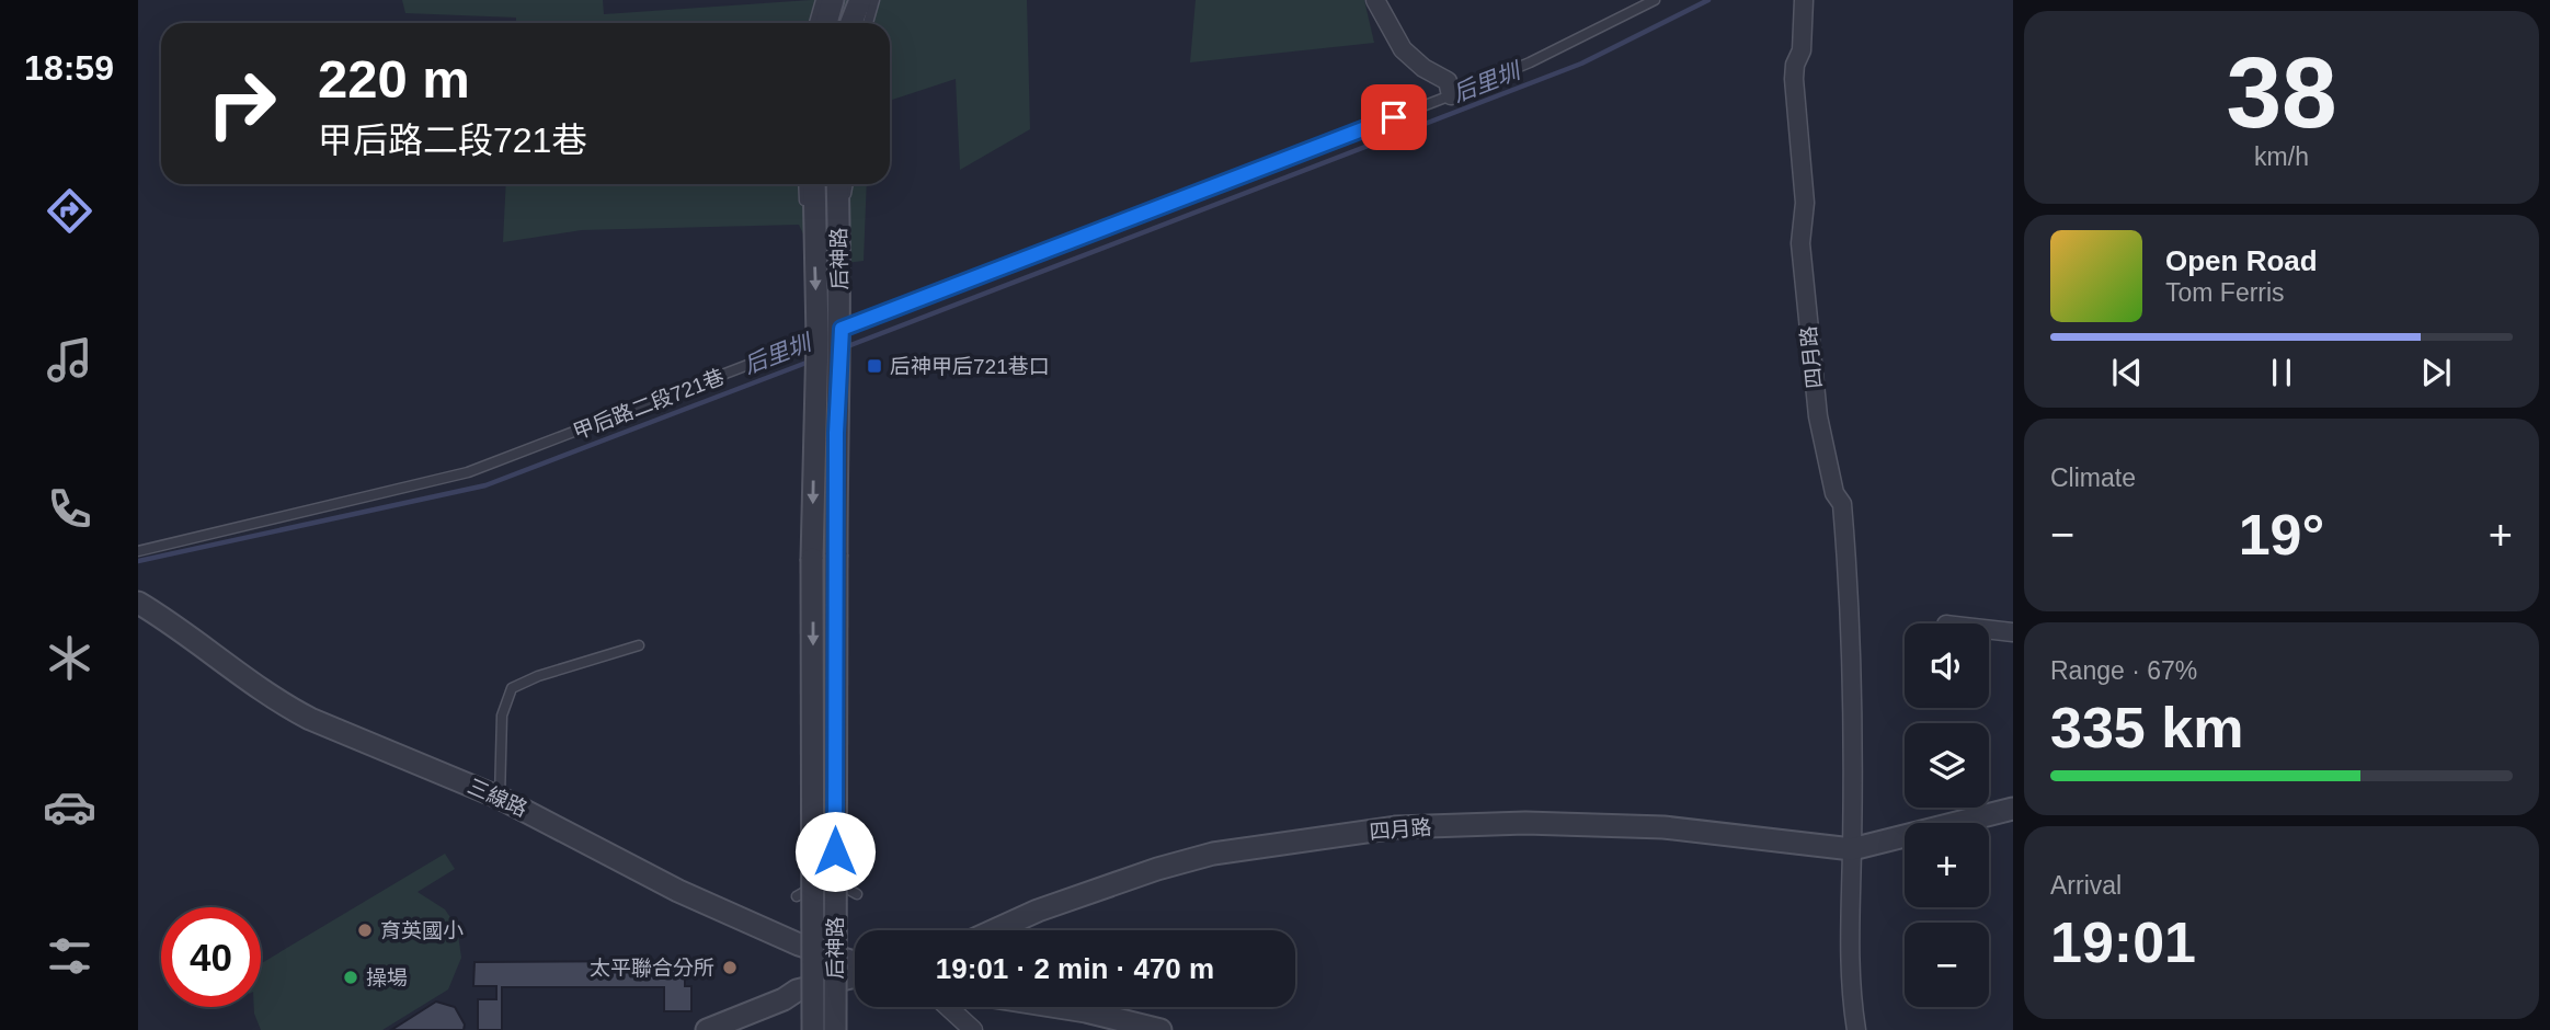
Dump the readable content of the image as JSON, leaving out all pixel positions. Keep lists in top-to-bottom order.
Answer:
{
  "streets": {
    "street": ["后神路", "四月路", "三線路"],
    "lane": ["甲后路二段721巷"]
  },
  "crossings": [
    ["后神路", "甲后路二段721巷"]
  ],
  "water": ["后里圳"],
  "places": {
    "transit": ["后神甲后721巷口"],
    "other": ["育英國小", "太平聯合分所", "操場"]
  },
  "page": {
    "tabs": "18:59",
    "tile": [
      ["38", "km/h"],
      "Climate",
      ["Range · 67%", "335 km"],
      ["Arrival", "19:01"]
    ],
    "turn": ["220 m", "甲后路二段721巷"],
    "song": ["Open Road", "Tom Ferris"],
    "heat": ["−", "19°", "+"],
    "map_buttons": ["+", "−"],
    "limit": "40",
    "trip": "19:01 · 2 min · 470 m"
  }
}
